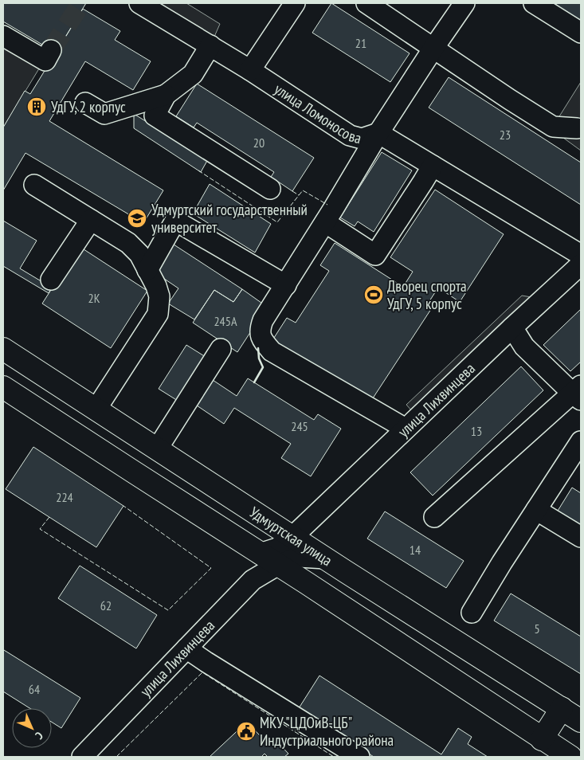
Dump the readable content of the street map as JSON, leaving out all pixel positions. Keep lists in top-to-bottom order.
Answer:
{
  "streets": {
    "main road": ["Удмуртская улица"],
    "street": ["улица Ломоносова", "улица Лихвинцева"]
  },
  "crossings": [
    ["улица Лихвинцева", "Удмуртская улица"]
  ],
  "places": {
    "building": ["УдГУ, 2 корпус"],
    "school or university": ["Удмуртский государственный университет"],
    "sports": ["Дворец спорта УдГУ, 5 корпус"],
    "public building": ["МКУ \"ЦДОиВ-ЦБ\" Индустриального района"]
  },
  "house_numbers": [
    "21",
    "23",
    "20",
    "2К",
    "245А",
    "245",
    "13",
    "224",
    "14",
    "62",
    "5",
    "64"
  ],
  "north": "bottom right"
}
